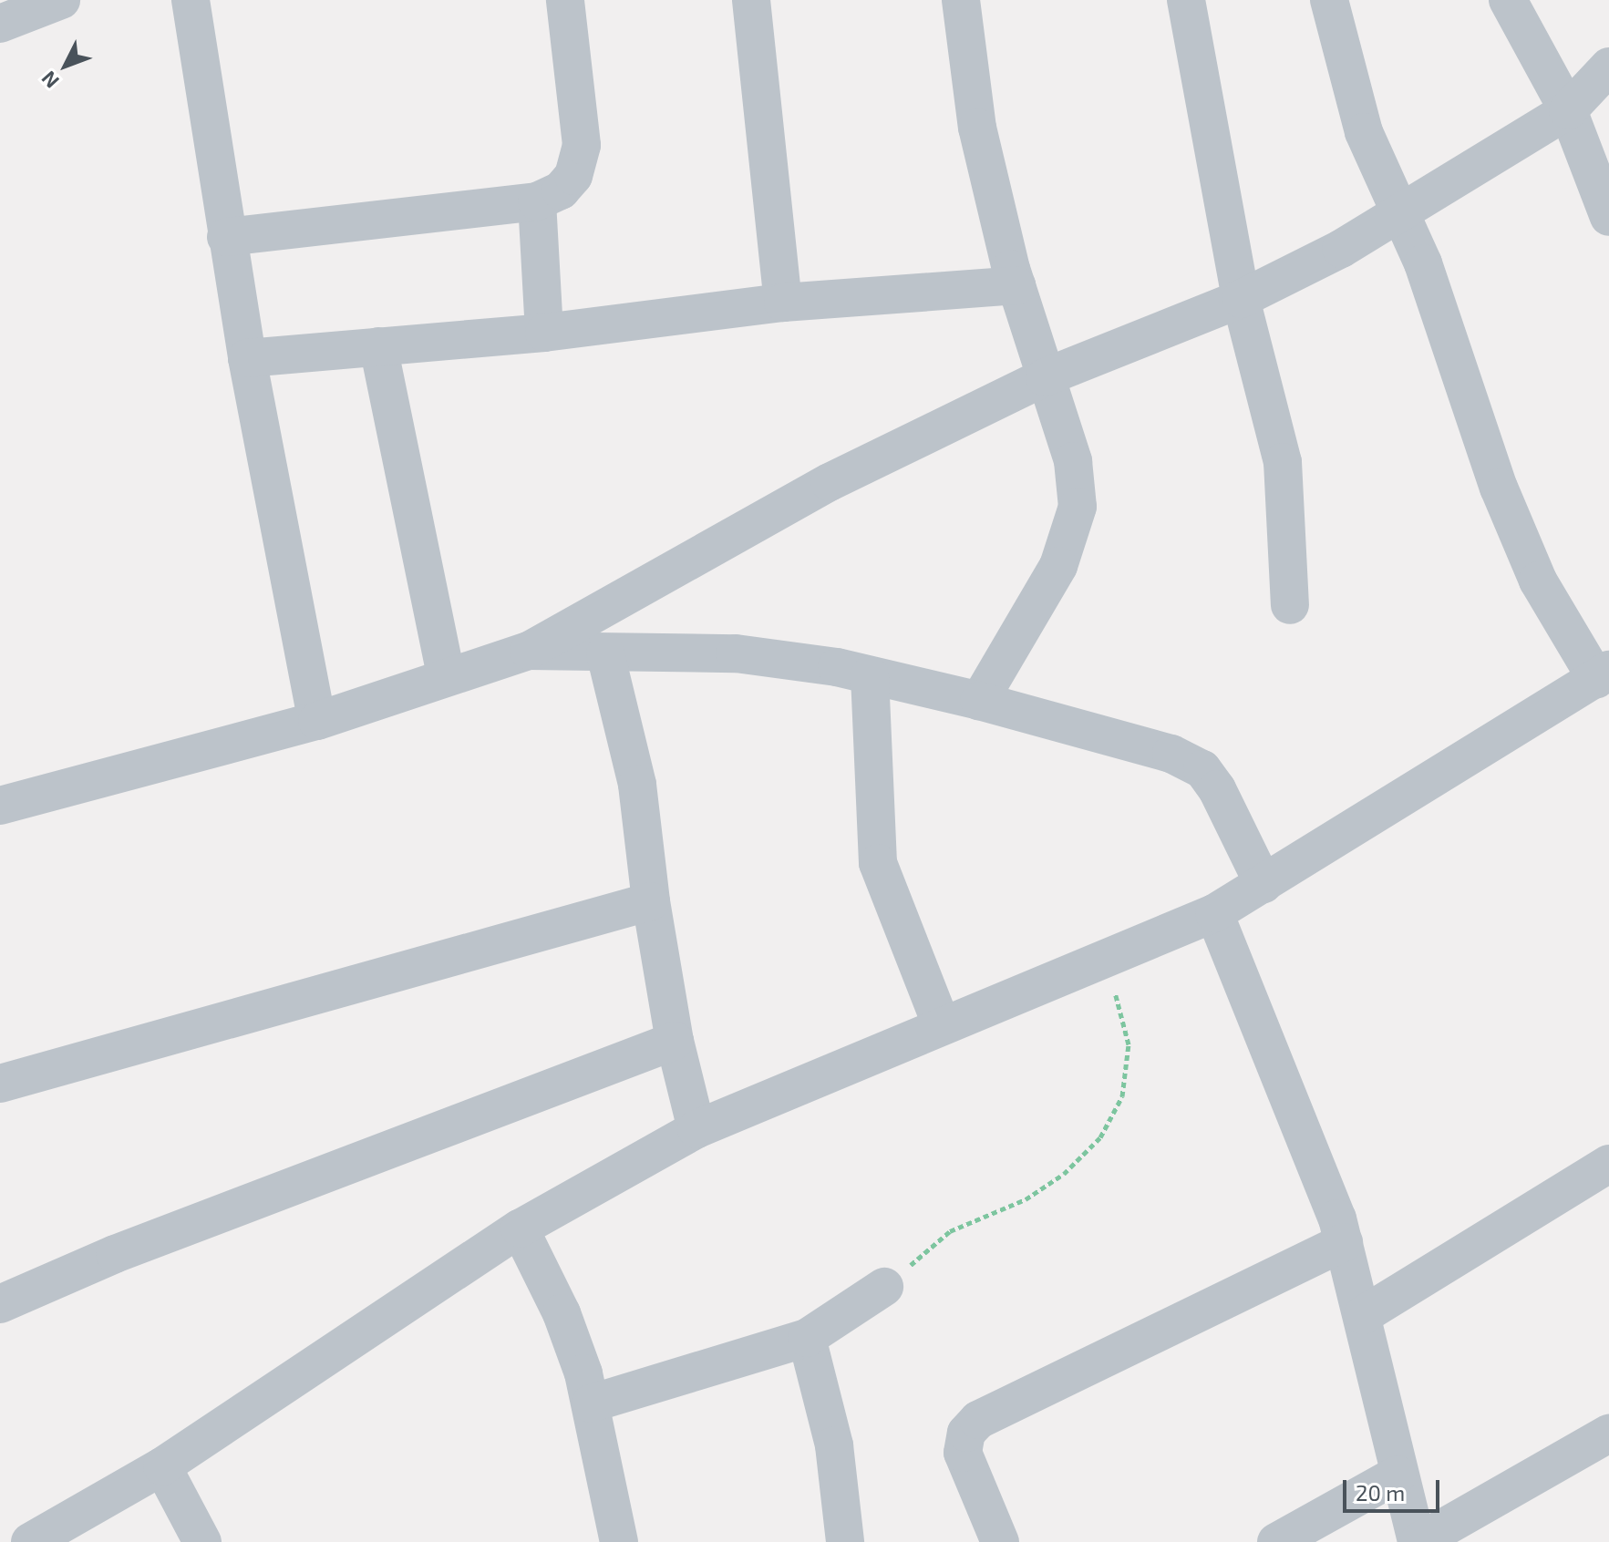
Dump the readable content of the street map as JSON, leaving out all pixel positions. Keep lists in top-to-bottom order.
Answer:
{
  "scale_bar": "20 m",
  "north": "bottom left"
}
